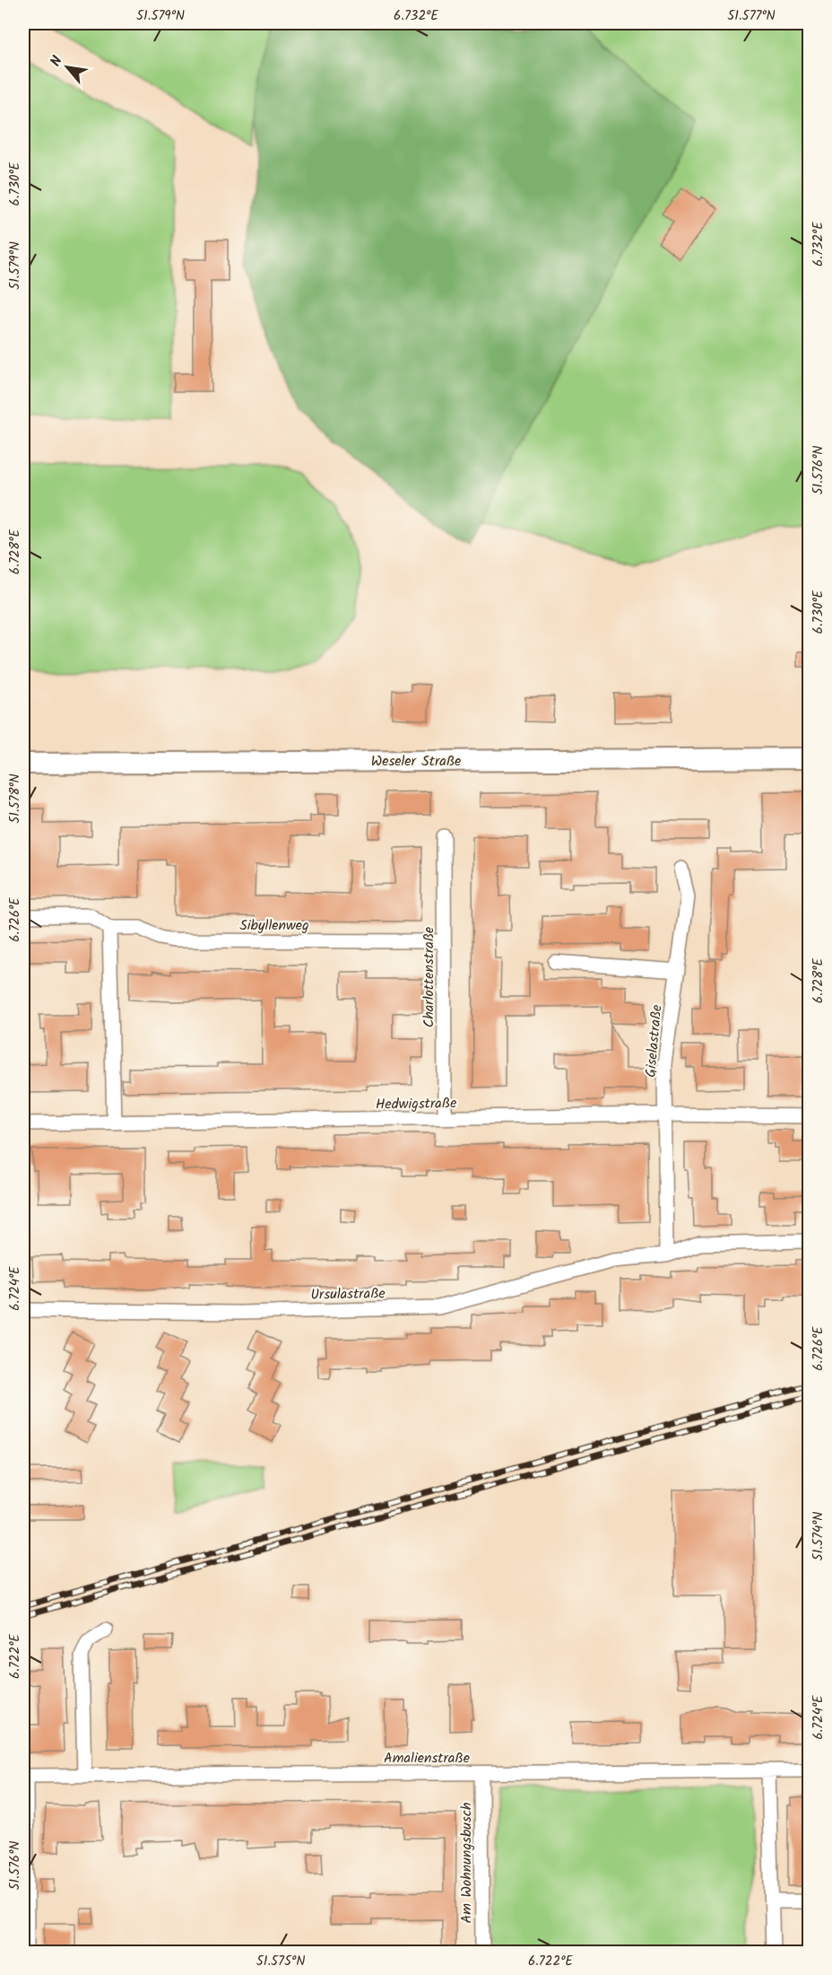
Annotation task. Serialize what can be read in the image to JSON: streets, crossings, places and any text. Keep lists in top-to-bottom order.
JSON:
{
  "streets": {
    "main road": ["Weseler Straße"],
    "street": [
      "Sibyllenweg",
      "Charlottenstraße",
      "Giselastraße",
      "Hedwigstraße",
      "Ursulastraße",
      "Amalienstraße",
      "Am Wohnungsbusch"
    ]
  },
  "crossings": [
    ["Sibyllenweg", "Charlottenstraße"],
    ["Charlottenstraße", "Hedwigstraße"],
    ["Giselastraße", "Hedwigstraße"],
    ["Amalienstraße", "Am Wohnungsbusch"]
  ],
  "north": "top left",
  "coordinates": [
    "51.579°N",
    "6.732°E",
    "51.577°N",
    "6.730°E",
    "51.576°N",
    "6.728°E",
    "51.578°N",
    "6.726°E",
    "6.724°E",
    "51.574°N",
    "6.722°E",
    "51.575°N"
  ]
}
